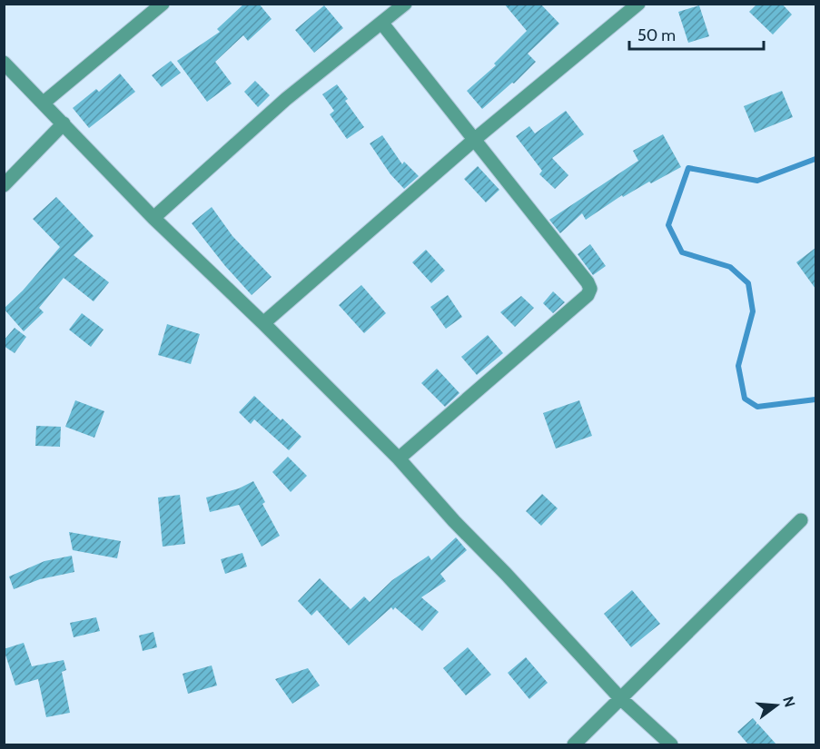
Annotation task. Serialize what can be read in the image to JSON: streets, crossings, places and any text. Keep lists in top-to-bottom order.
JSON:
{
  "scale_bar": "50 m",
  "north": "right"
}
